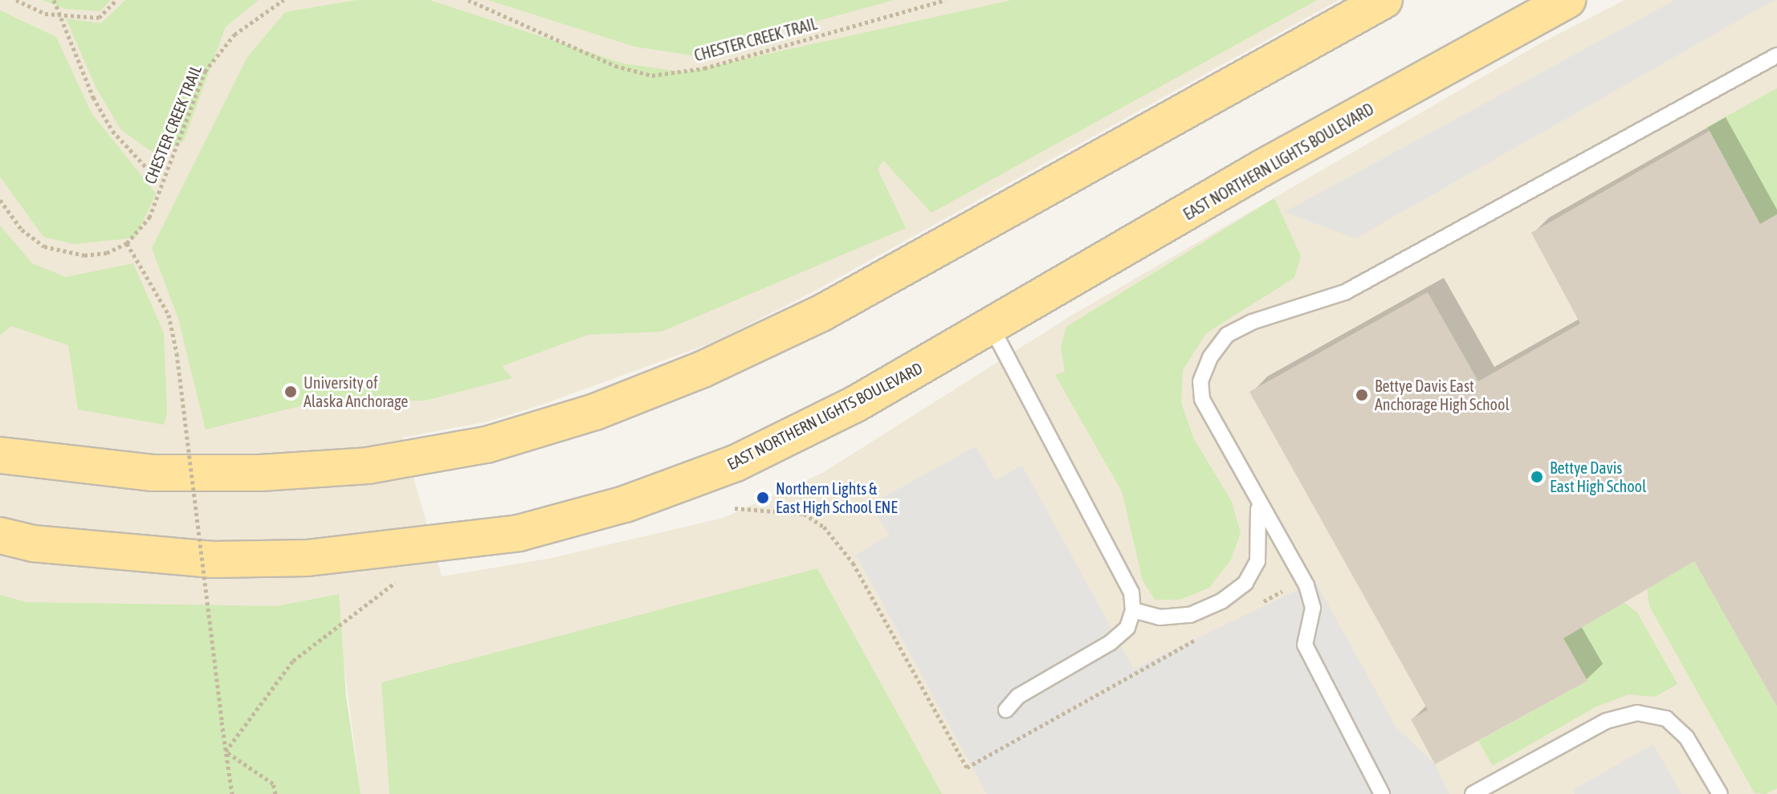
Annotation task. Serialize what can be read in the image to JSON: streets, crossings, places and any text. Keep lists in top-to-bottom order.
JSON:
{
  "streets": {
    "main road": ["EAST NORTHERN LIGHTS BOULEVARD"],
    "path": ["CHESTER CREEK TRAIL"]
  },
  "places": [
    "University of Alaska Anchorage",
    "Bettye Davis East Anchorage High School",
    "Bettye Davis East High School",
    "Northern Lights & East High School ENE"
  ]
}
